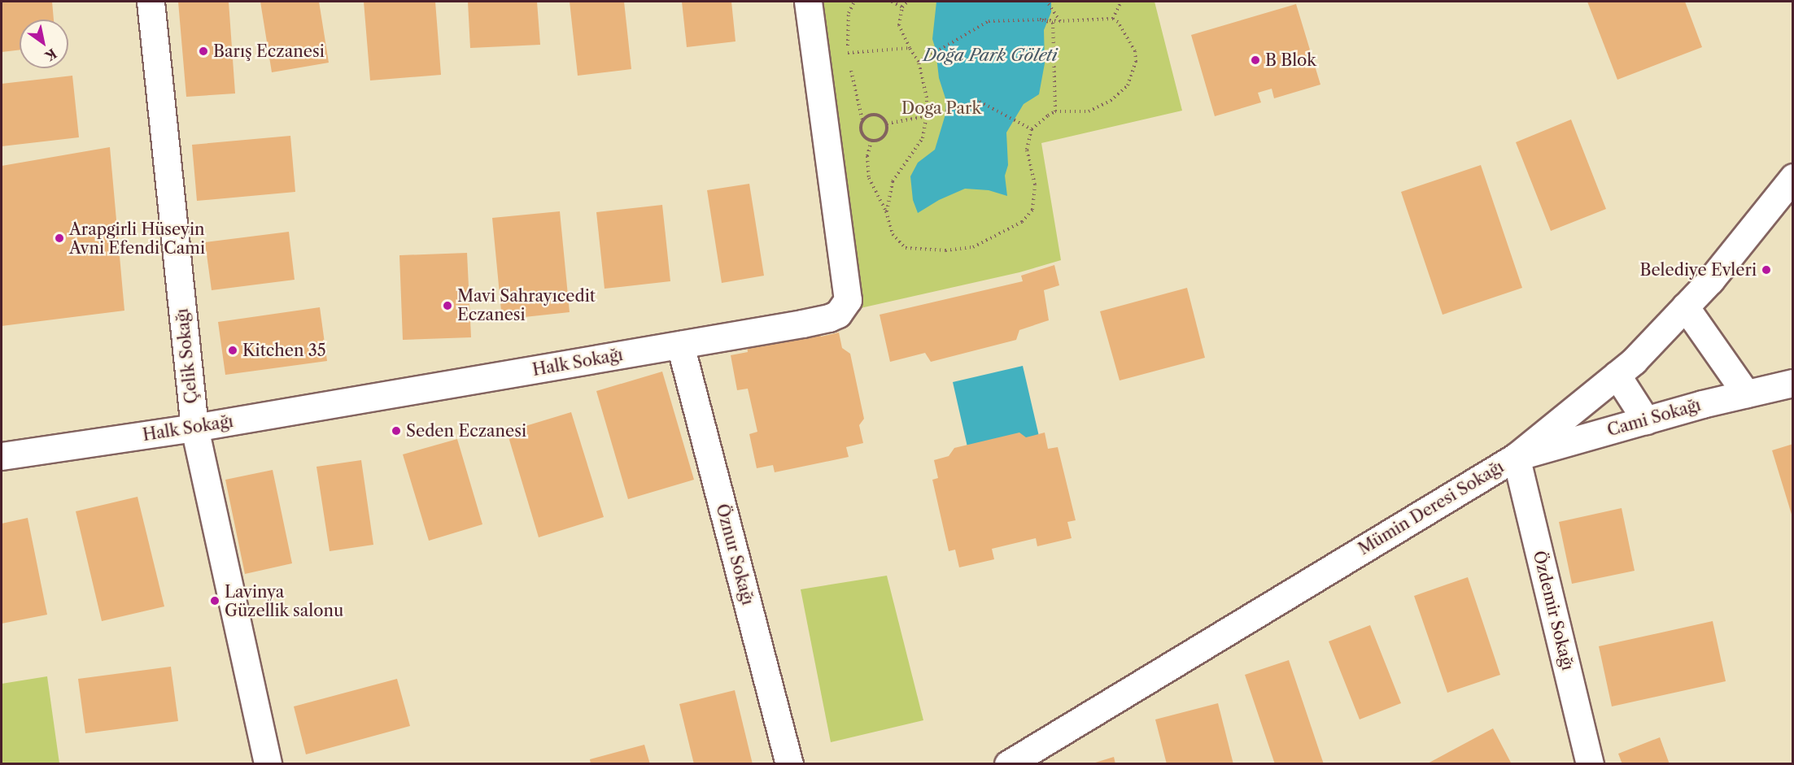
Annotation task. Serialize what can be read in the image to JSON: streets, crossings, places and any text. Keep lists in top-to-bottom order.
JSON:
{
  "streets": {
    "street": [
      "Çelik Sokağı",
      "Halk Sokağı",
      "Cami Sokağı",
      "Mümin Deresi Sokağı",
      "Öznur Sokağı",
      "Özdemir Sokağı"
    ]
  },
  "crossings": [
    ["Çelik Sokağı", "Halk Sokağı"],
    ["Halk Sokağı", "Öznur Sokağı"],
    ["Cami Sokağı", "Mümin Deresi Sokağı"],
    ["Cami Sokağı", "Özdemir Sokağı"],
    ["Mümin Deresi Sokağı", "Özdemir Sokağı"]
  ],
  "water": ["Doğa Park Göleti"],
  "parks": ["Doga Park"],
  "places": [
    "Barış Eczanesi",
    "B Blok",
    "Arapgirli Hüseyin Avni Efendi Cami",
    "Belediye Evleri",
    "Mavi Sahrayıcedit Eczanesi",
    "Kitchen 35",
    "Seden Eczanesi",
    "Lavinya Güzellik salonu"
  ],
  "north": "bottom right"
}
